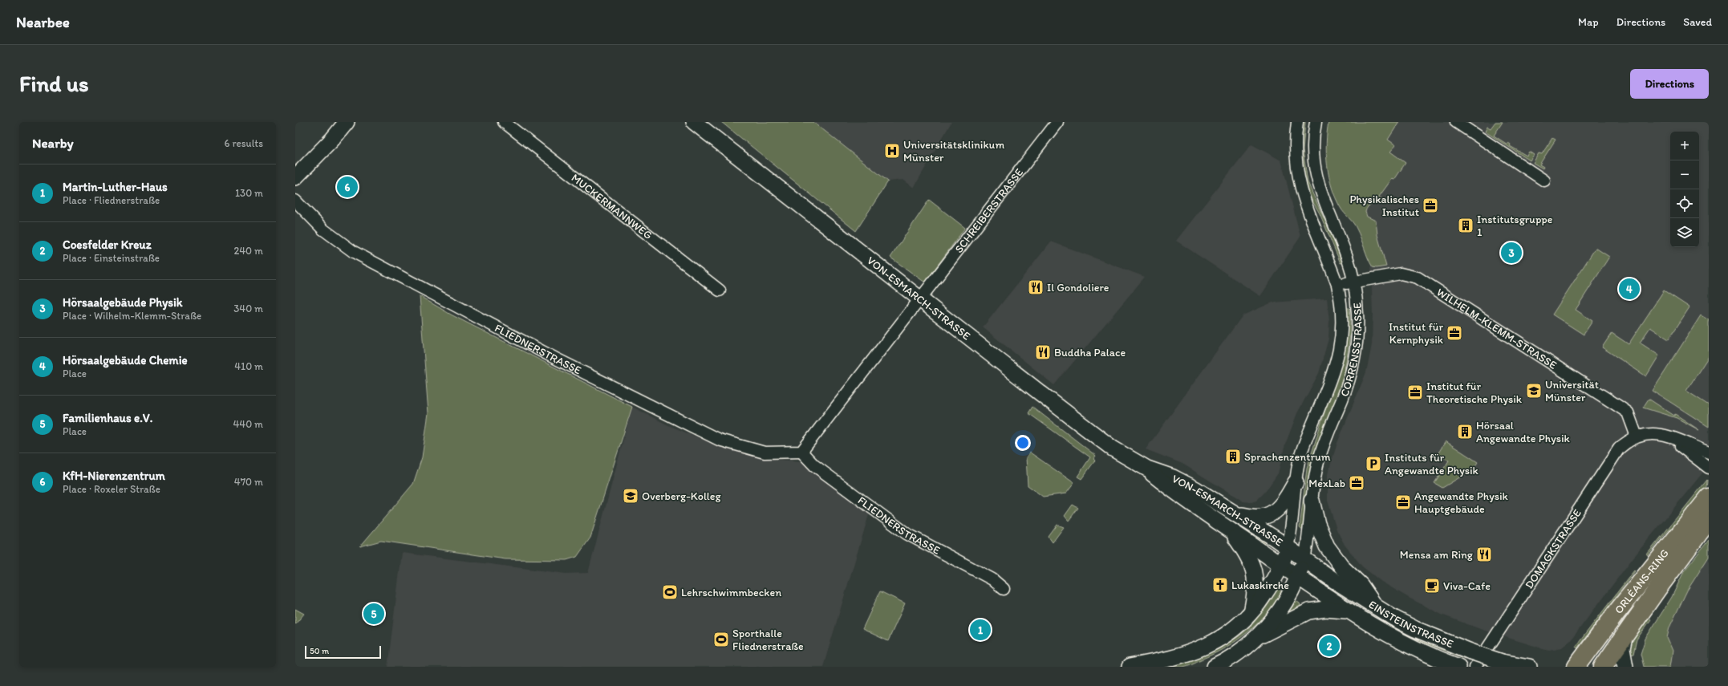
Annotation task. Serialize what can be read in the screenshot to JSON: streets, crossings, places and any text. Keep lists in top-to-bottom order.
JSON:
{
  "streets": {
    "main road": [
      "VON-ESMARCH-STRASSE",
      "CORRENSSTRASSE",
      "ORLÉANS-RING",
      "EINSTEINSTRASSE"
    ],
    "street": [
      "MUCKERMANNWEG",
      "SCHREIBERSTRASSE",
      "WILHELM-KLEMM-STRASSE",
      "FLIEDNERSTRASSE",
      "DOMAGKSTRASSE"
    ]
  },
  "crossings": [
    ["SCHREIBERSTRASSE", "VON-ESMARCH-STRASSE"],
    ["VON-ESMARCH-STRASSE", "CORRENSSTRASSE"],
    ["VON-ESMARCH-STRASSE", "EINSTEINSTRASSE"],
    ["WILHELM-KLEMM-STRASSE", "CORRENSSTRASSE"],
    ["WILHELM-KLEMM-STRASSE", "DOMAGKSTRASSE"],
    ["CORRENSSTRASSE", "EINSTEINSTRASSE"]
  ],
  "places": {
    "hospital": ["Universitätsklinikum Münster"],
    "office": [
      "Physikalisches Institut",
      "Institut für Kernphysik",
      "Institut für Theoretische Physik",
      "MexLab",
      "Angewandte Physik Hauptgebäude"
    ],
    "building": ["Institutsgruppe 1", "Hörsaal Angewandte Physik", "Sprachenzentrum"],
    "restaurant": ["Il Gondoliere", "Buddha Palace", "Mensa am Ring"],
    "school or university": ["Universität Münster", "Overberg-Kolleg"],
    "parking": ["Instituts für Angewandte Physik"],
    "church": ["Lukaskirche"],
    "cafe": ["Viva-Cafe"],
    "sports": ["Lehrschwimmbecken", "Sporthalle Fliednerstraße"]
  },
  "scale_bar": "50 m",
  "page": {
    "header": "Nearbee",
    "nav": ["Map", "Directions", "Saved"],
    "buttons": "Directions",
    "title": "Find us",
    "heading": ["Nearby", "6 results"],
    "map_buttons": ["+", "−"],
    "list": [
      {
        "mark": "1",
        "name": "Martin-Luther-Haus",
        "note": "Place · Fliednerstraße",
        "value": "130 m"
      },
      {
        "mark": "2",
        "name": "Coesfelder Kreuz",
        "note": "Place · Einsteinstraße",
        "value": "240 m"
      },
      {
        "mark": "3",
        "name": "Hörsaalgebäude Physik",
        "note": "Place · Wilhelm-Klemm-Straße",
        "value": "340 m"
      },
      {
        "mark": "4",
        "name": "Hörsaalgebäude Chemie",
        "note": "Place",
        "value": "410 m"
      },
      {
        "mark": "5",
        "name": "Familienhaus e.V.",
        "note": "Place",
        "value": "440 m"
      },
      {
        "mark": "6",
        "name": "KfH-Nierenzentrum",
        "note": "Place · Roxeler Straße",
        "value": "470 m"
      }
    ],
    "pins": [
      "6",
      "3",
      "4",
      "5",
      "1",
      "2"
    ],
    "scale": "50 m"
  }
}
